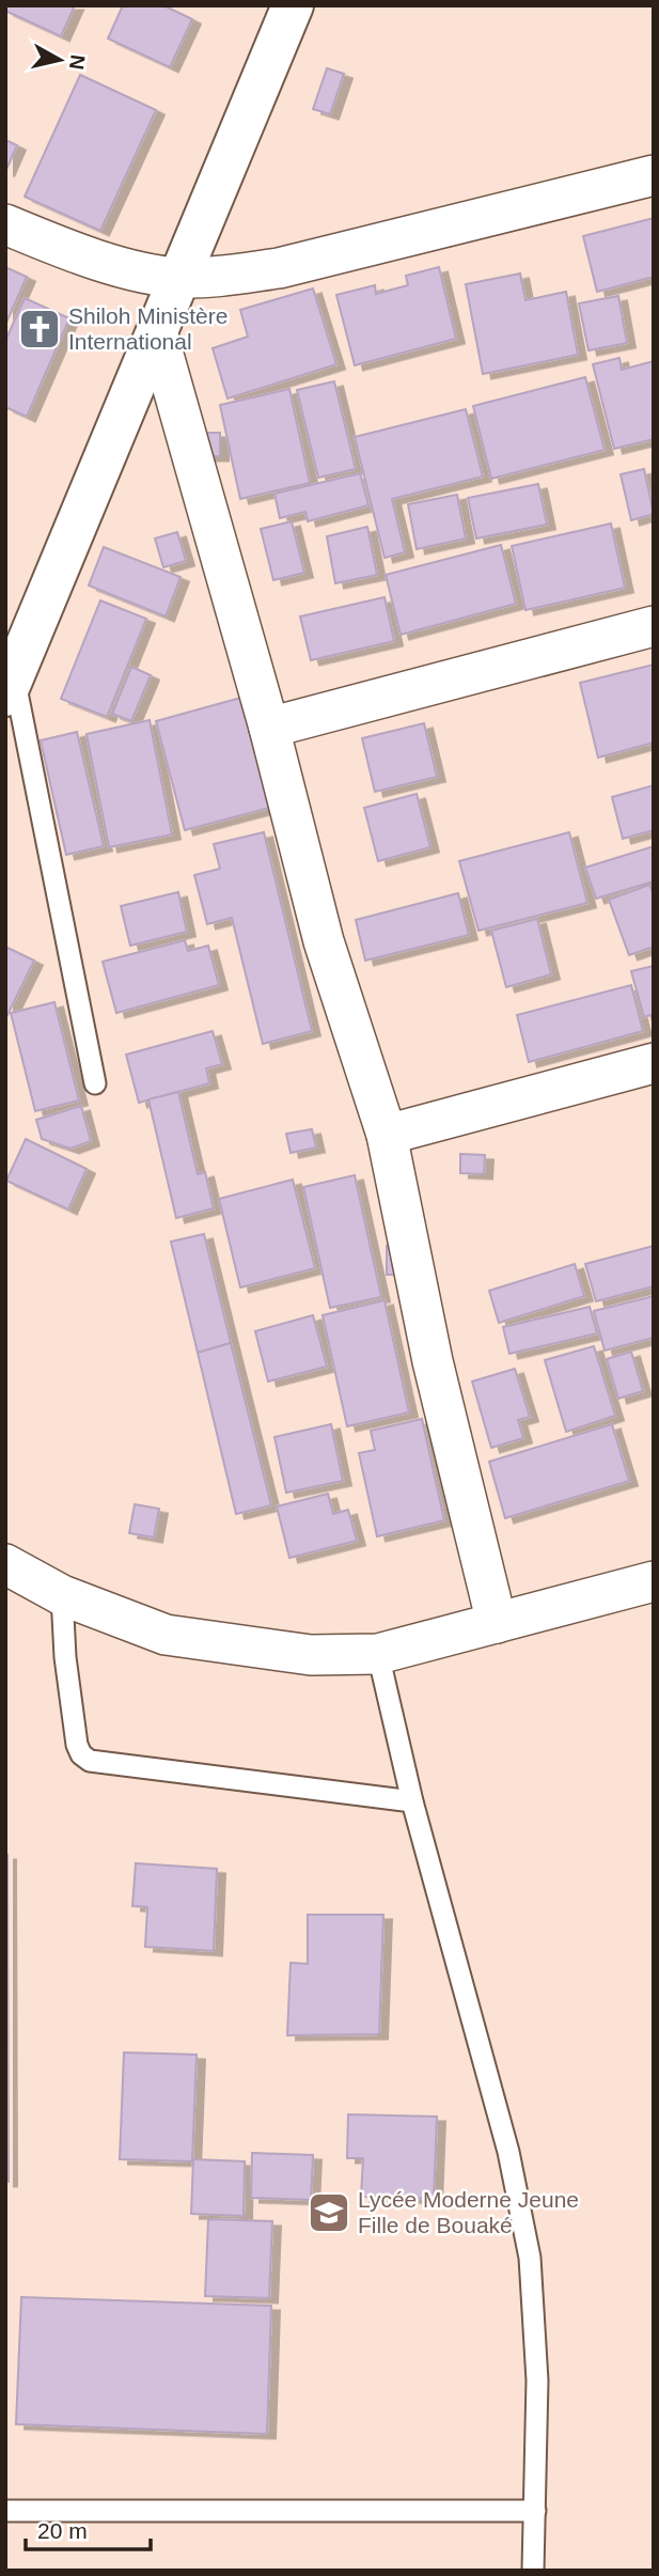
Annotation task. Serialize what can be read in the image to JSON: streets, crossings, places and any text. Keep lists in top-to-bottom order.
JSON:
{
  "places": {
    "church": ["Shiloh Ministère International"],
    "school or university": ["Lycée Moderne Jeune Fille de Bouaké"]
  },
  "scale_bar": "20 m",
  "north": "right"
}
